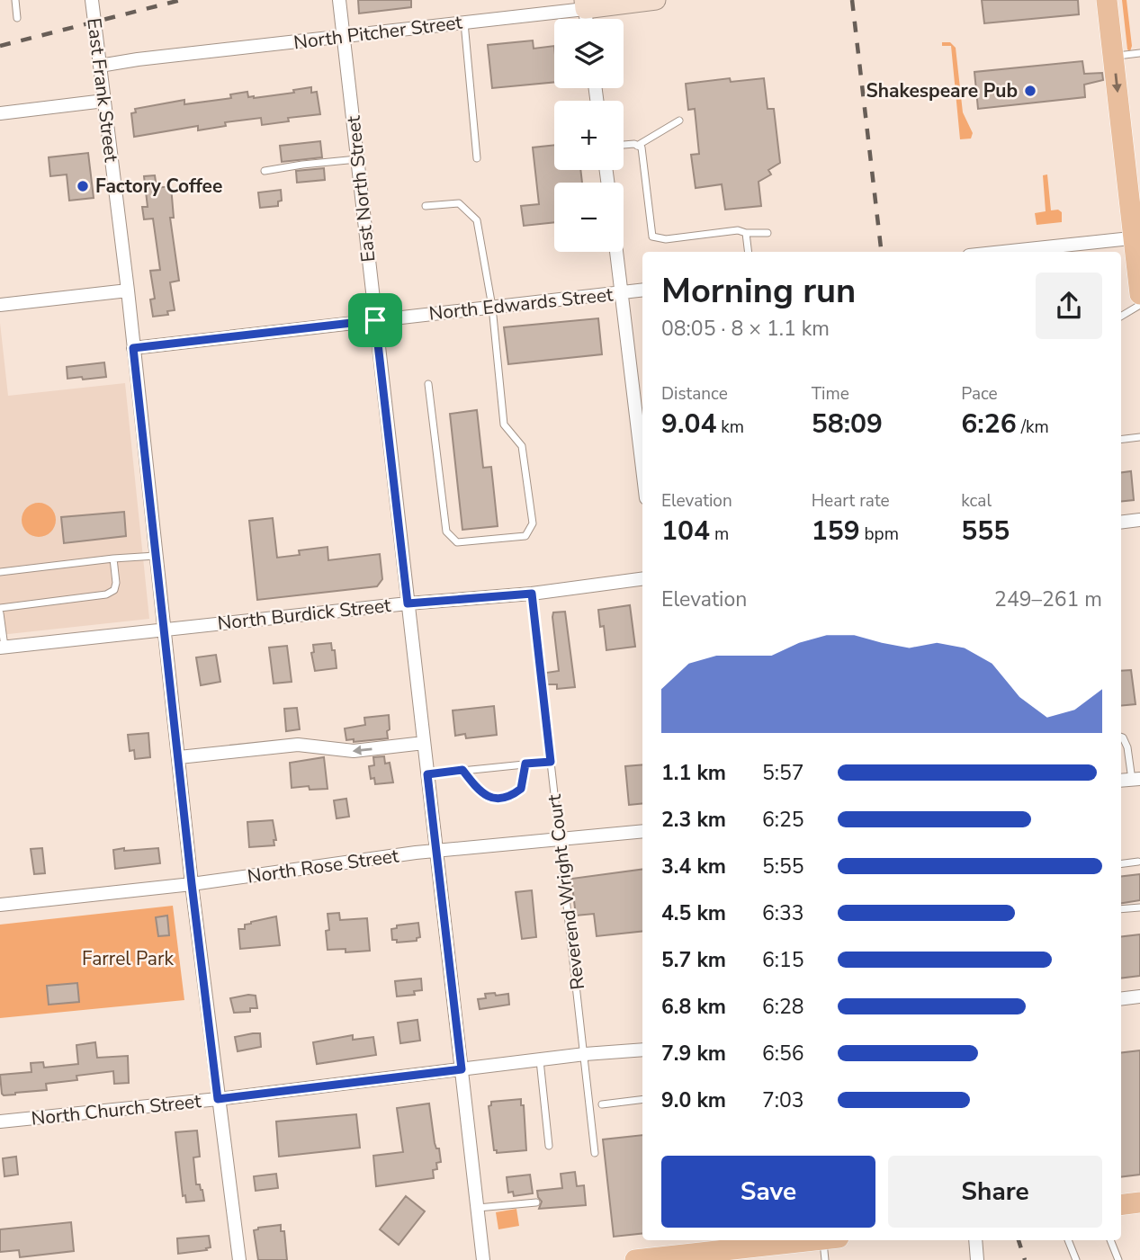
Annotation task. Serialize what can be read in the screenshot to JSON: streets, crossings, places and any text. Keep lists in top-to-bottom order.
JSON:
{
  "streets": {
    "street": [
      "North Pitcher Street",
      "East Frank Street",
      "East North Street",
      "North Edwards Street",
      "North Burdick Street",
      "North Rose Street",
      "North Church Street"
    ],
    "lane": ["Reverend Wright Court"]
  },
  "crossings": [
    ["North Pitcher Street", "East Frank Street"],
    ["North Pitcher Street", "East North Street"],
    ["East Frank Street", "North Edwards Street"],
    ["East Frank Street", "North Burdick Street"],
    ["East Frank Street", "North Rose Street"],
    ["East Frank Street", "North Church Street"],
    ["East North Street", "North Edwards Street"],
    ["East North Street", "North Burdick Street"],
    ["East North Street", "North Rose Street"],
    ["East North Street", "North Church Street"],
    ["North Burdick Street", "Reverend Wright Court"],
    ["North Rose Street", "Reverend Wright Court"],
    ["Reverend Wright Court", "North Church Street"]
  ],
  "parks": ["Farrel Park"],
  "places": ["Shakespeare Pub", "Factory Coffee"],
  "page": {
    "map_buttons": ["+", "−"],
    "heading": ["Morning run", "08:05 · 8 × 1.1 km"],
    "stats": [
      ["Distance", "9.04 km"],
      ["Time", "58:09"],
      ["Pace", "6:26 /km"],
      ["Elevation", "104 m"],
      ["Heart rate", "159 bpm"],
      ["kcal", "555"]
    ],
    "chart": ["Elevation", "249–261 m"],
    "list": [
      {
        "name": "1.1 km",
        "note": "5:57"
      },
      {
        "name": "2.3 km",
        "note": "6:25"
      },
      {
        "name": "3.4 km",
        "note": "5:55"
      },
      {
        "name": "4.5 km",
        "note": "6:33"
      },
      {
        "name": "5.7 km",
        "note": "6:15"
      },
      {
        "name": "6.8 km",
        "note": "6:28"
      },
      {
        "name": "7.9 km",
        "note": "6:56"
      },
      {
        "name": "9.0 km",
        "note": "7:03"
      }
    ],
    "buttons": ["Save", "Share"]
  }
}
